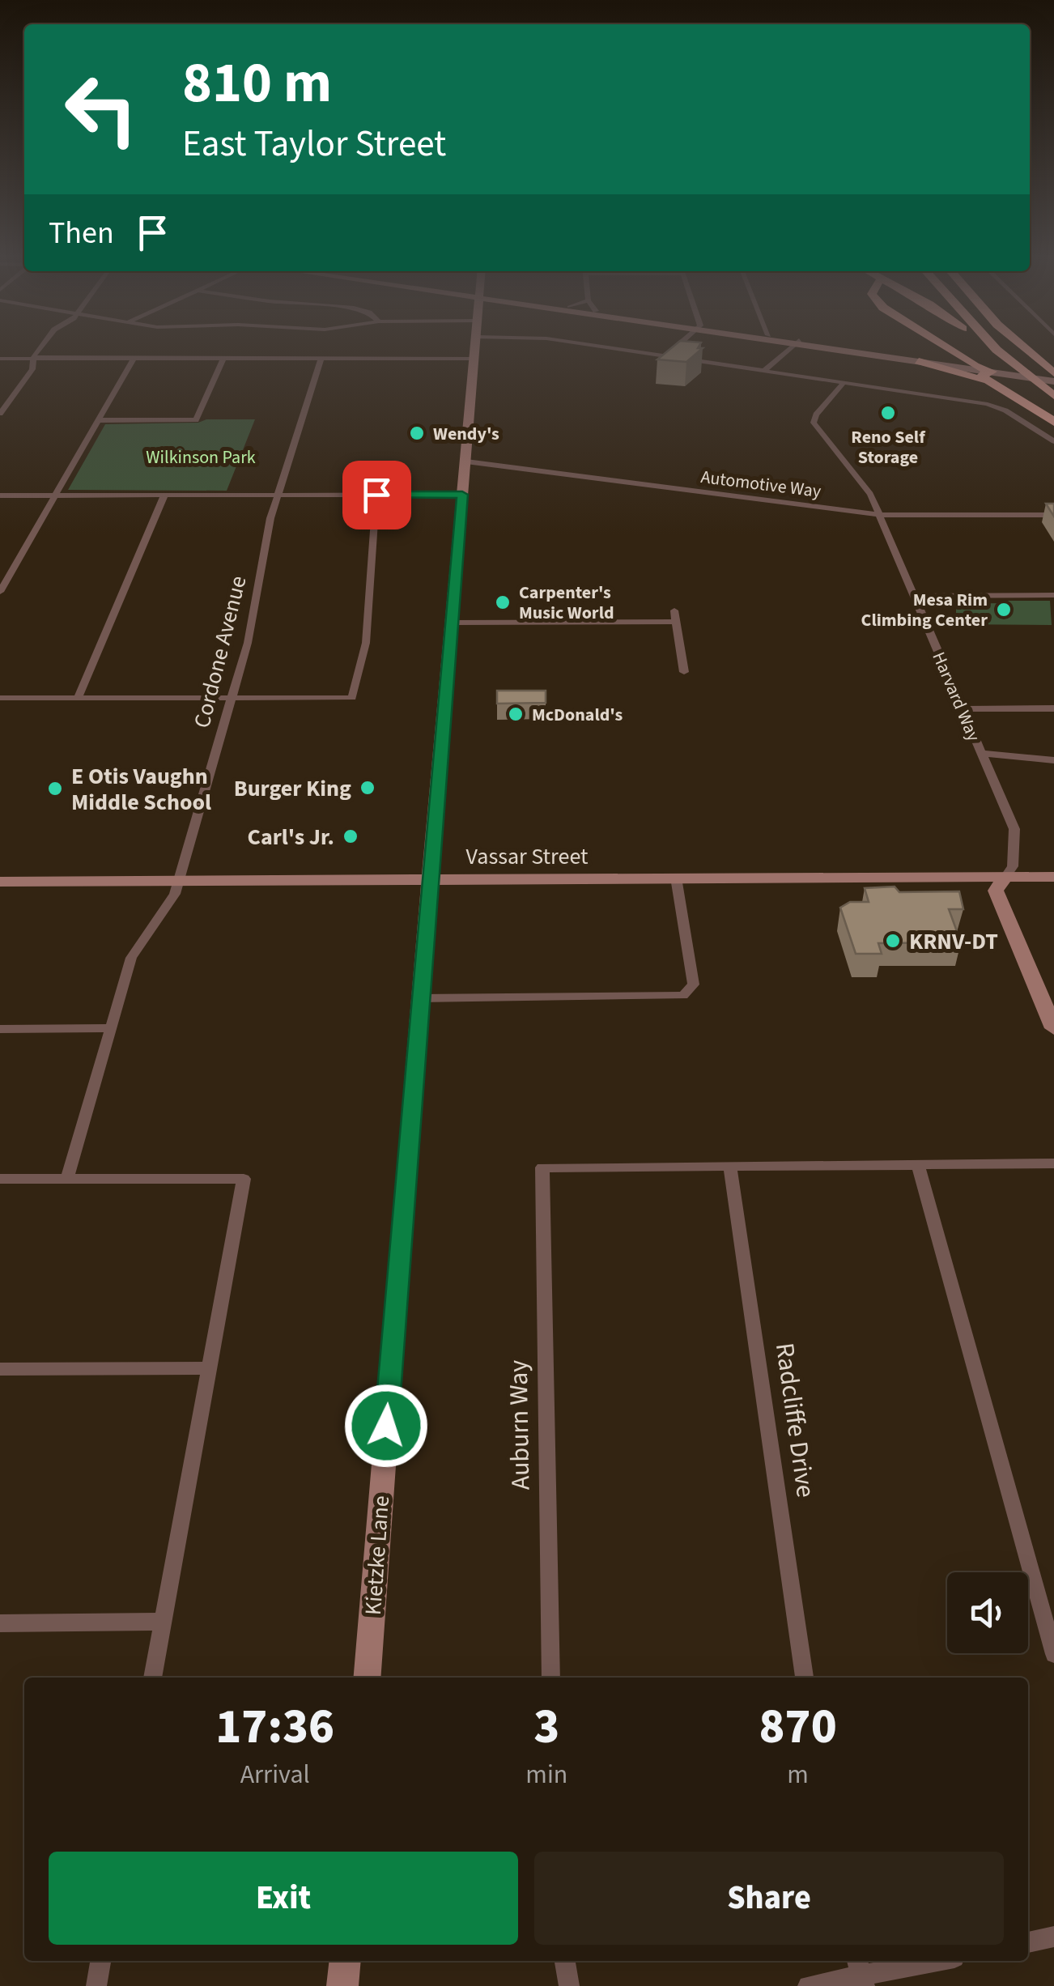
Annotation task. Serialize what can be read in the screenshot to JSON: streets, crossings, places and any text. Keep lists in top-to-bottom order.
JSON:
{
  "streets": {
    "main road": ["Harvard Way", "Vassar Street", "Kietzke Lane"],
    "street": [
      "Automotive Way",
      "Cordone Avenue",
      "Radcliffe Drive",
      "Auburn Way"
    ]
  },
  "crossings": [
    ["Automotive Way", "Harvard Way"],
    ["Automotive Way", "Kietzke Lane"],
    ["Cordone Avenue", "Vassar Street"],
    ["Harvard Way", "Vassar Street"],
    ["Vassar Street", "Kietzke Lane"],
    ["Radcliffe Drive", "Auburn Way"]
  ],
  "parks": ["Wilkinson Park"],
  "places": [
    "Reno Self Storage",
    "Wendy's",
    "Carpenter's Music World",
    "Mesa Rim Climbing Center",
    "McDonald's",
    "Burger King",
    "E Otis Vaughn Middle School",
    "Carl's Jr.",
    "KRNV-DT"
  ],
  "page": {
    "turn": ["810 m", "East Taylor Street"],
    "then": "Then",
    "eta": [
      "17:36",
      "Arrival",
      "3",
      "min",
      "870",
      "m"
    ],
    "buttons": ["Exit", "Share"]
  }
}
